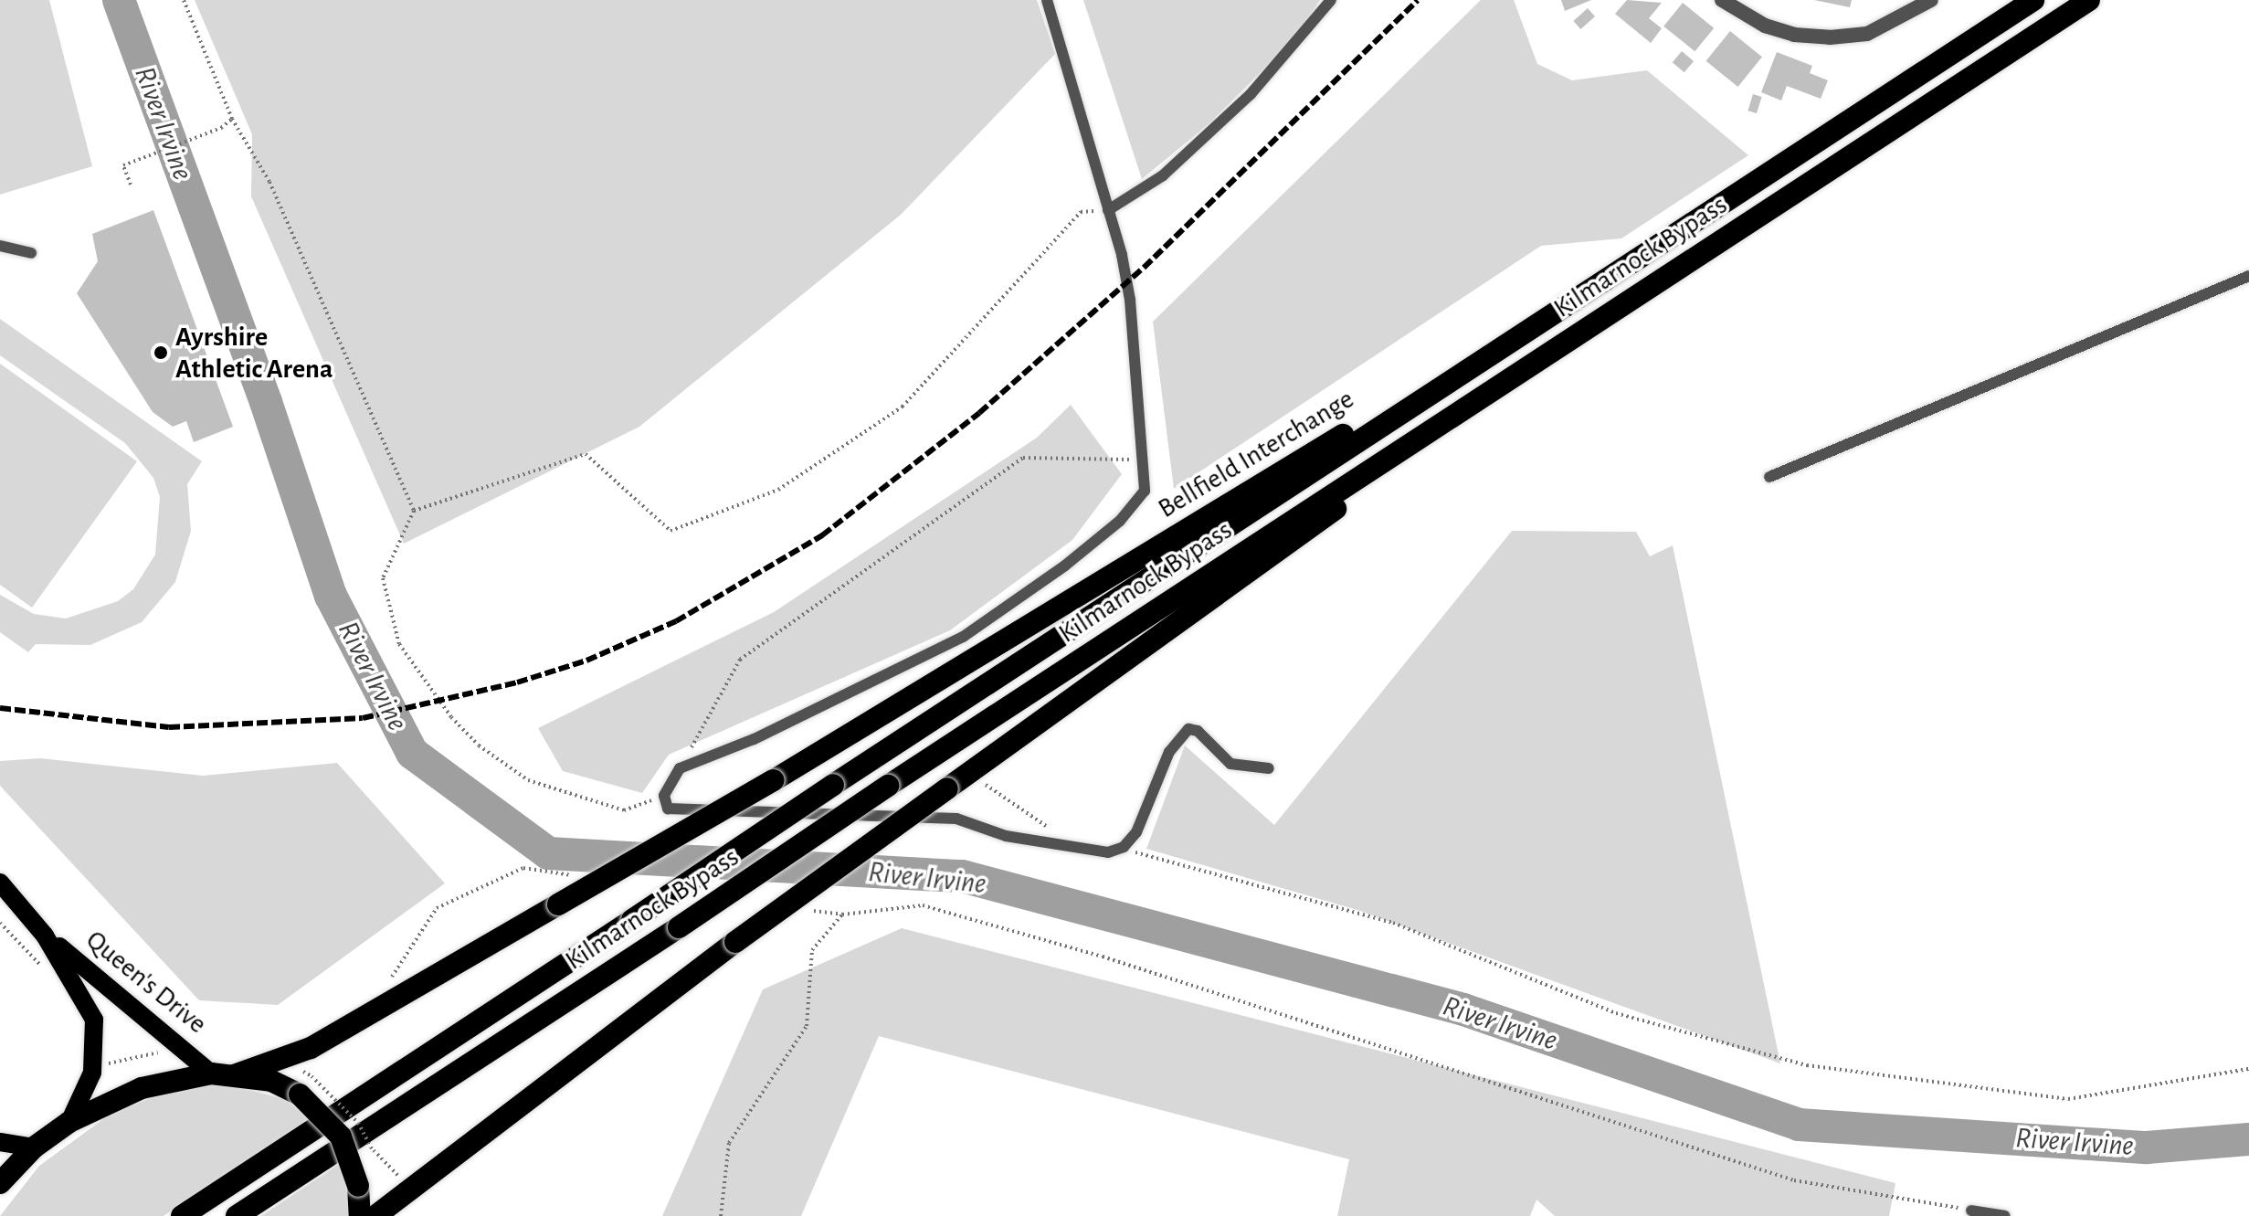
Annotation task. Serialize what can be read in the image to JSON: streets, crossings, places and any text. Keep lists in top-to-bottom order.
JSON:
{
  "streets": {
    "highway": ["Kilmarnock Bypass", "Bellfield Interchange"],
    "main road": ["Queen's Drive"]
  },
  "crossings": [
    ["Kilmarnock Bypass", "Bellfield Interchange"],
    ["Bellfield Interchange", "Queen's Drive"]
  ],
  "water": ["River Irvine"],
  "places": ["Ayrshire Athletic Arena"]
}
